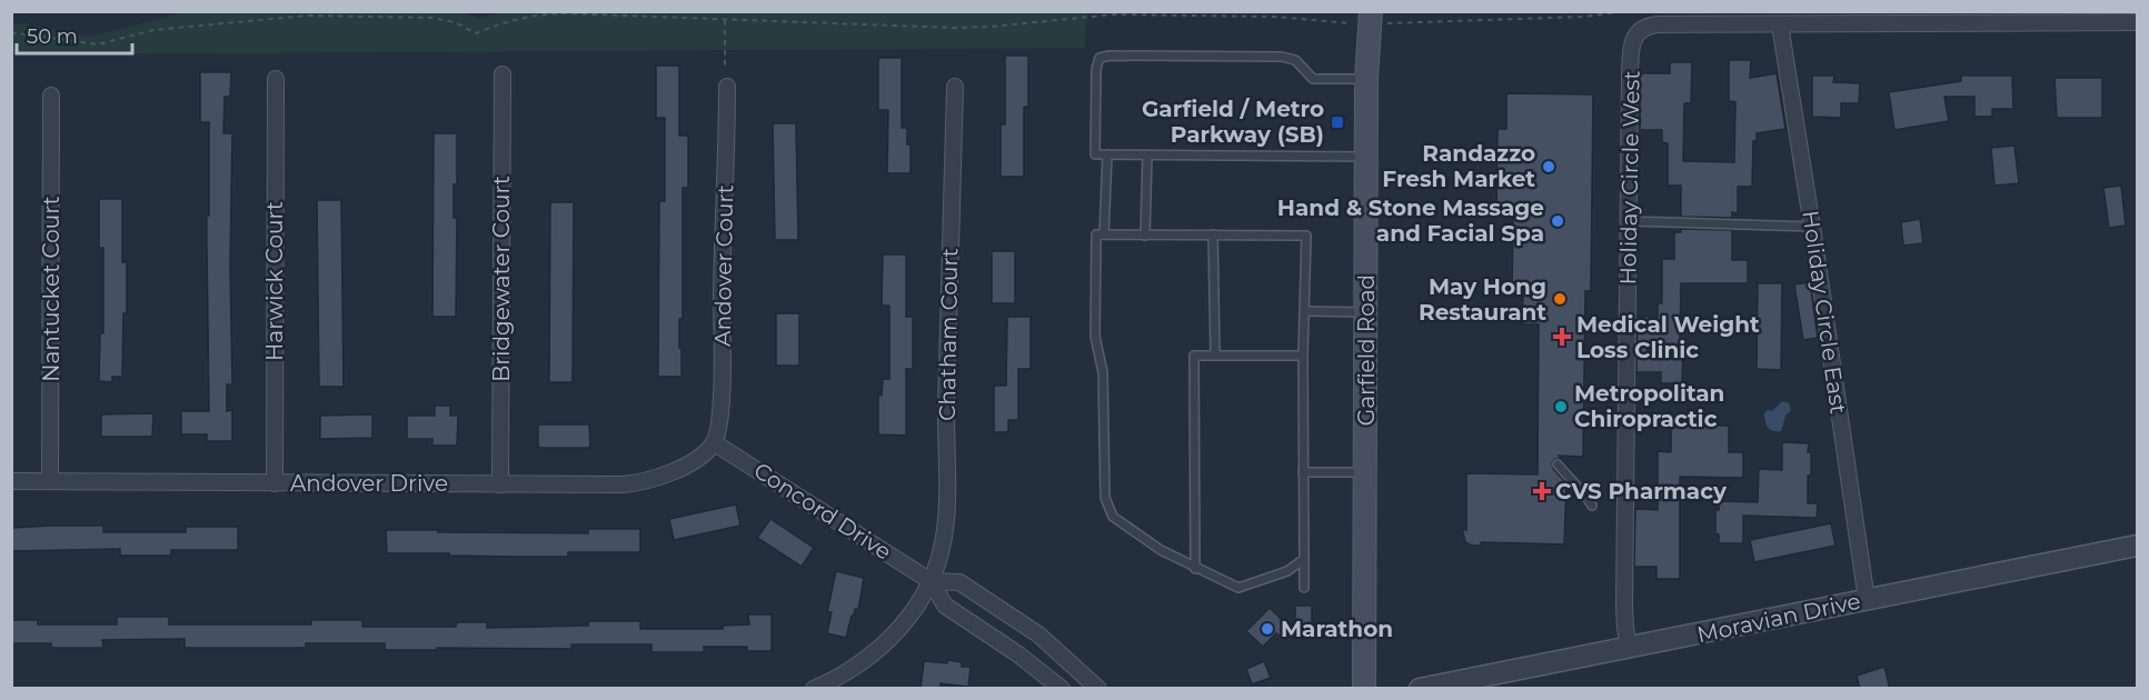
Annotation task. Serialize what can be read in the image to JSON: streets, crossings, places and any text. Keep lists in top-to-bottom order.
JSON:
{
  "streets": {
    "main road": ["Garfield Road"],
    "street": [
      "Holiday Circle West",
      "Andover Court",
      "Bridgewater Court",
      "Harwick Court",
      "Nantucket Court",
      "Holiday Circle East",
      "Chatham Court",
      "Andover Drive",
      "Concord Drive",
      "Moravian Drive"
    ]
  },
  "crossings": [
    ["Holiday Circle West", "Holiday Circle East"],
    ["Holiday Circle West", "Moravian Drive"],
    ["Andover Court", "Andover Drive"],
    ["Andover Court", "Concord Drive"],
    ["Bridgewater Court", "Andover Drive"],
    ["Harwick Court", "Andover Drive"],
    ["Nantucket Court", "Andover Drive"],
    ["Holiday Circle East", "Moravian Drive"],
    ["Chatham Court", "Concord Drive"],
    ["Andover Drive", "Concord Drive"]
  ],
  "places": {
    "transit": ["Garfield / Metro Parkway (SB)"],
    "other": [
      "Randazzo Fresh Market",
      "Hand & Stone Massage and Facial Spa",
      "May Hong Restaurant",
      "Metropolitan Chiropractic",
      "Marathon"
    ],
    "health": ["Medical Weight Loss Clinic", "CVS Pharmacy"]
  },
  "scale_bar": "50 m"
}
